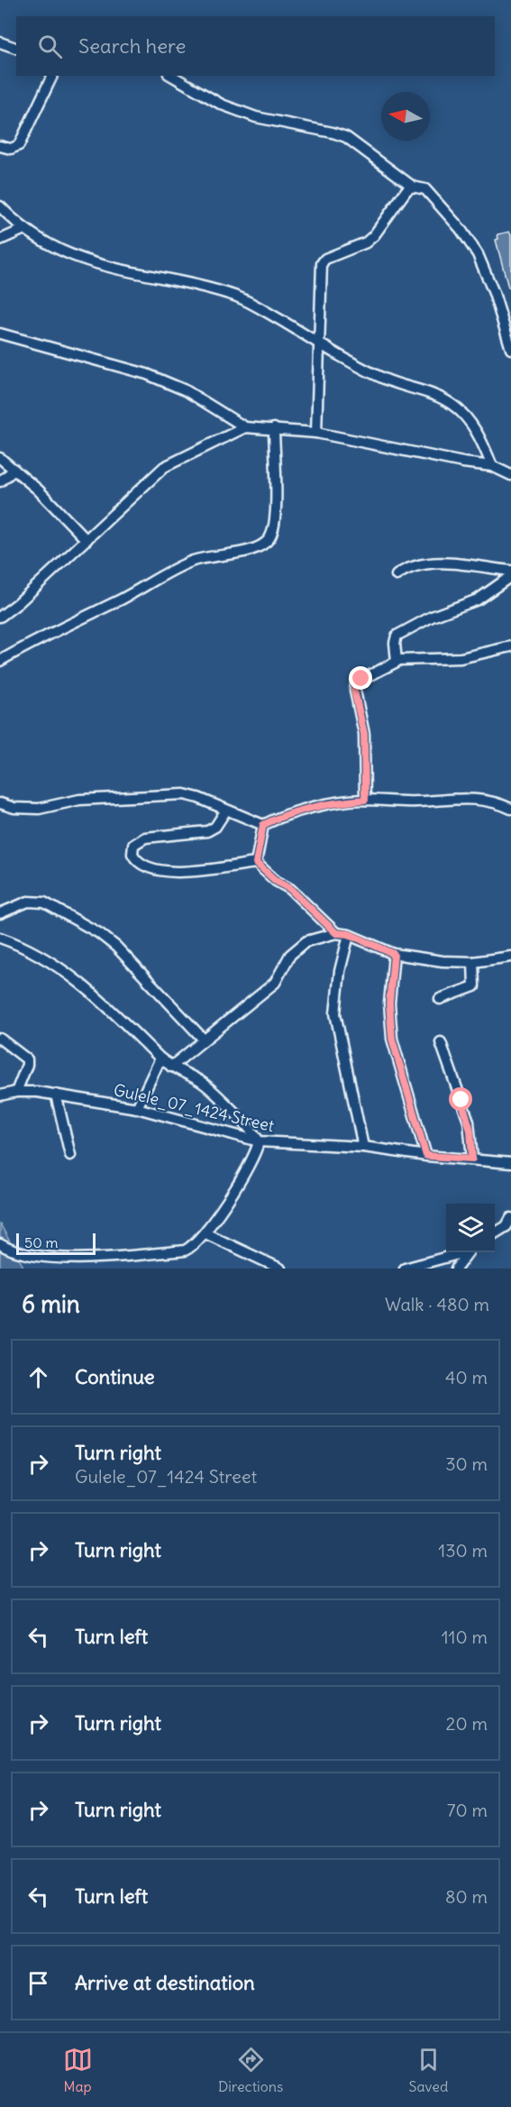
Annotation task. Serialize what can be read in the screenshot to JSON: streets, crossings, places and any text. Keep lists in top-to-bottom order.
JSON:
{
  "streets": {
    "street": ["Gulele_07_1424 Street"]
  },
  "scale_bar": "50 m",
  "north": "left",
  "page": {
    "search": "Search here",
    "scale": "50 m",
    "heading": ["6 min", "Walk · 480 m"],
    "list": [
      ["Continue", "40 m"],
      ["Turn right", "Gulele_07_1424 Street", "30 m"],
      ["Turn right", "130 m"],
      ["Turn left", "110 m"],
      ["Turn right", "20 m"],
      ["Turn right", "70 m"],
      ["Turn left", "80 m"],
      "Arrive at destination"
    ],
    "nav": ["Map", "Directions", "Saved"]
  }
}
